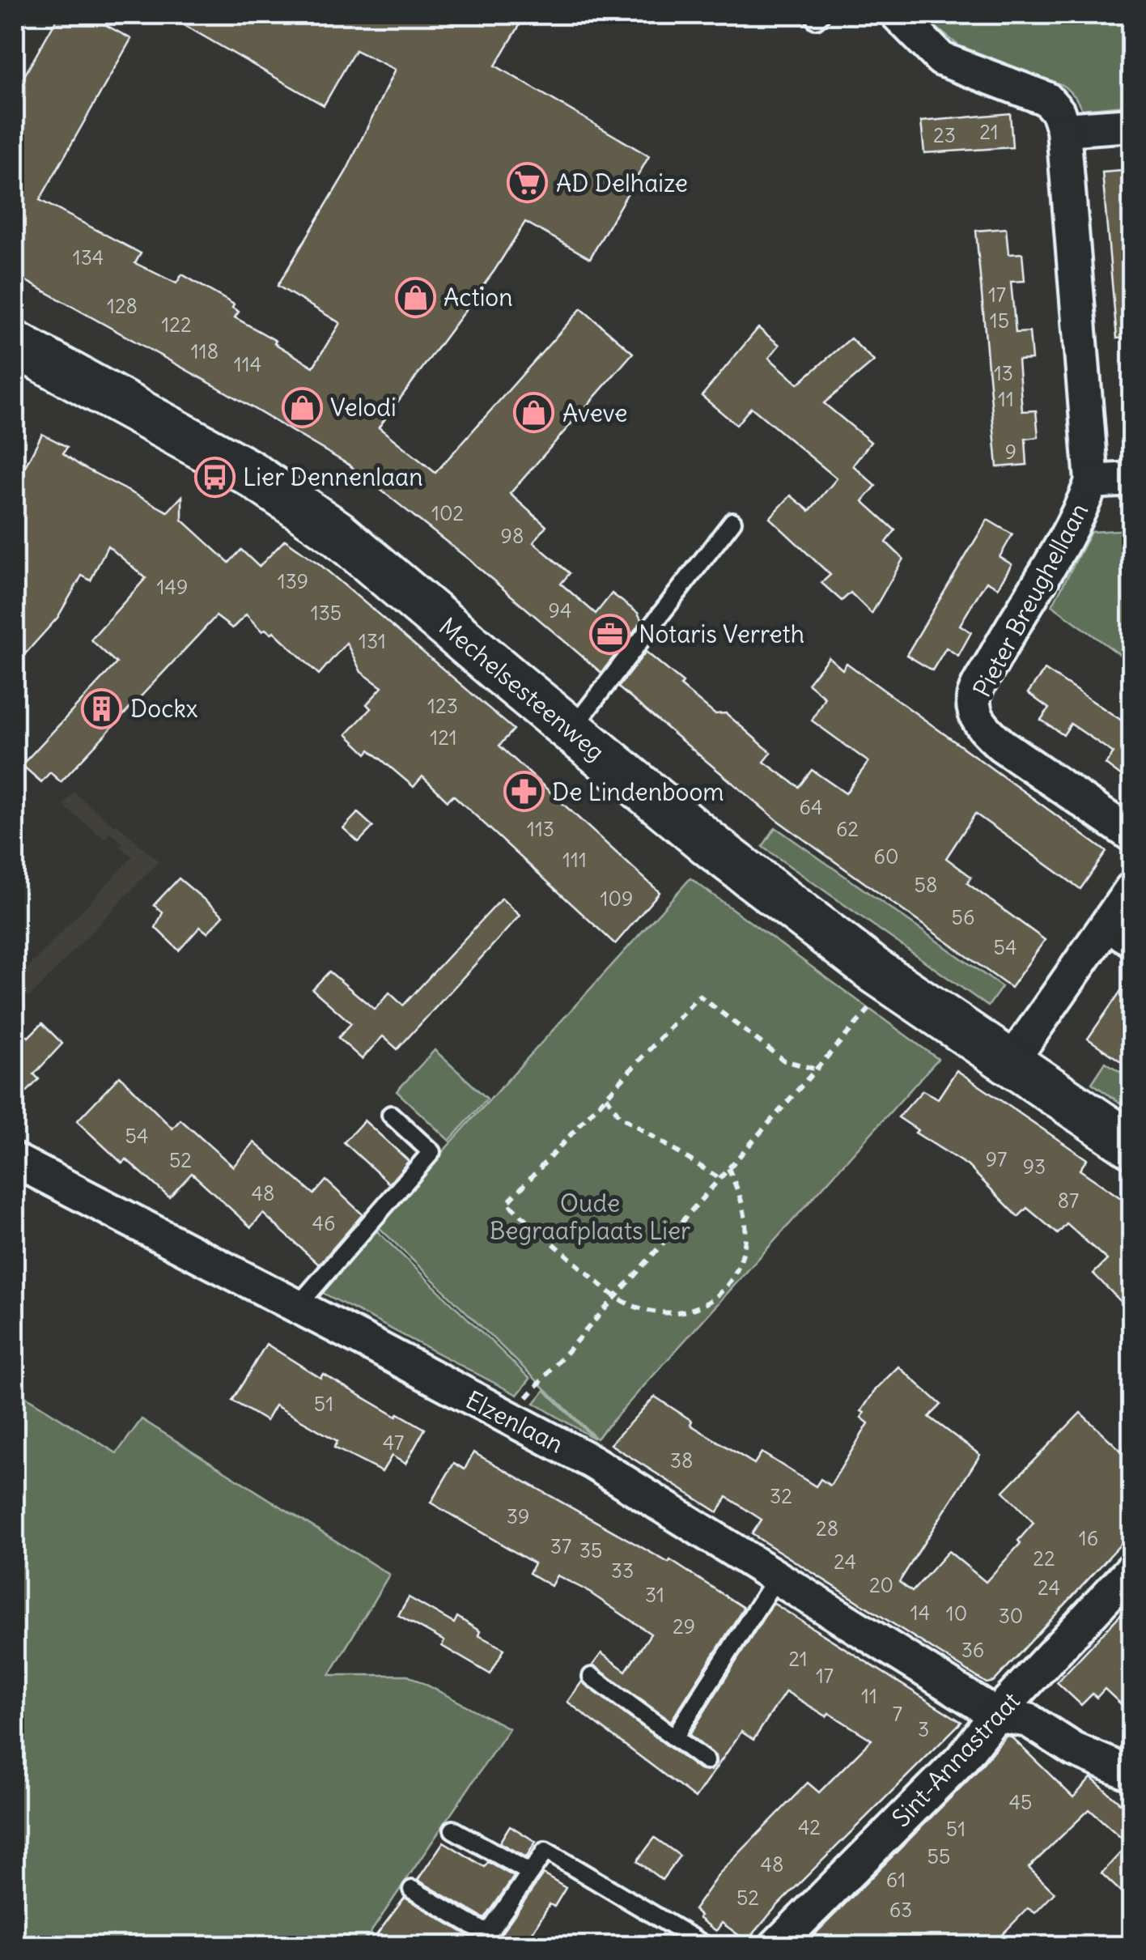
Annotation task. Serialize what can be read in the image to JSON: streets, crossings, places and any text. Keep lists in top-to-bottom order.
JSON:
{
  "streets": {
    "street": [
      "Pieter Breughellaan",
      "Mechelsesteenweg",
      "Elzenlaan",
      "Sint-Annastraat"
    ]
  },
  "crossings": [
    ["Elzenlaan", "Sint-Annastraat"]
  ],
  "parks": ["Oude Begraafplaats Lier"],
  "places": {
    "supermarket": ["AD Delhaize"],
    "shop": ["Action", "Velodi", "Aveve"],
    "bus stop": ["Lier Dennenlaan"],
    "office": ["Notaris Verreth"],
    "building": ["Dockx"],
    "pharmacy": ["De Lindenboom"]
  },
  "house_numbers": [
    "21",
    "23",
    "134",
    "17",
    "128",
    "15",
    "122",
    "118",
    "114",
    "13",
    "11",
    "9",
    "102",
    "98",
    "139",
    "149",
    "94",
    "135",
    "131",
    "123",
    "121",
    "64",
    "113",
    "62",
    "60",
    "111",
    "58",
    "109",
    "56",
    "54",
    "54",
    "97",
    "52",
    "93",
    "48",
    "87",
    "46",
    "51",
    "47",
    "38",
    "32",
    "39",
    "28",
    "16",
    "37",
    "35",
    "22",
    "24",
    "33",
    "20",
    "24",
    "31",
    "14",
    "10",
    "30",
    "29",
    "36",
    "21",
    "17",
    "11",
    "7",
    "3",
    "45",
    "42",
    "51",
    "55",
    "48",
    "61",
    "52",
    "63"
  ]
}
